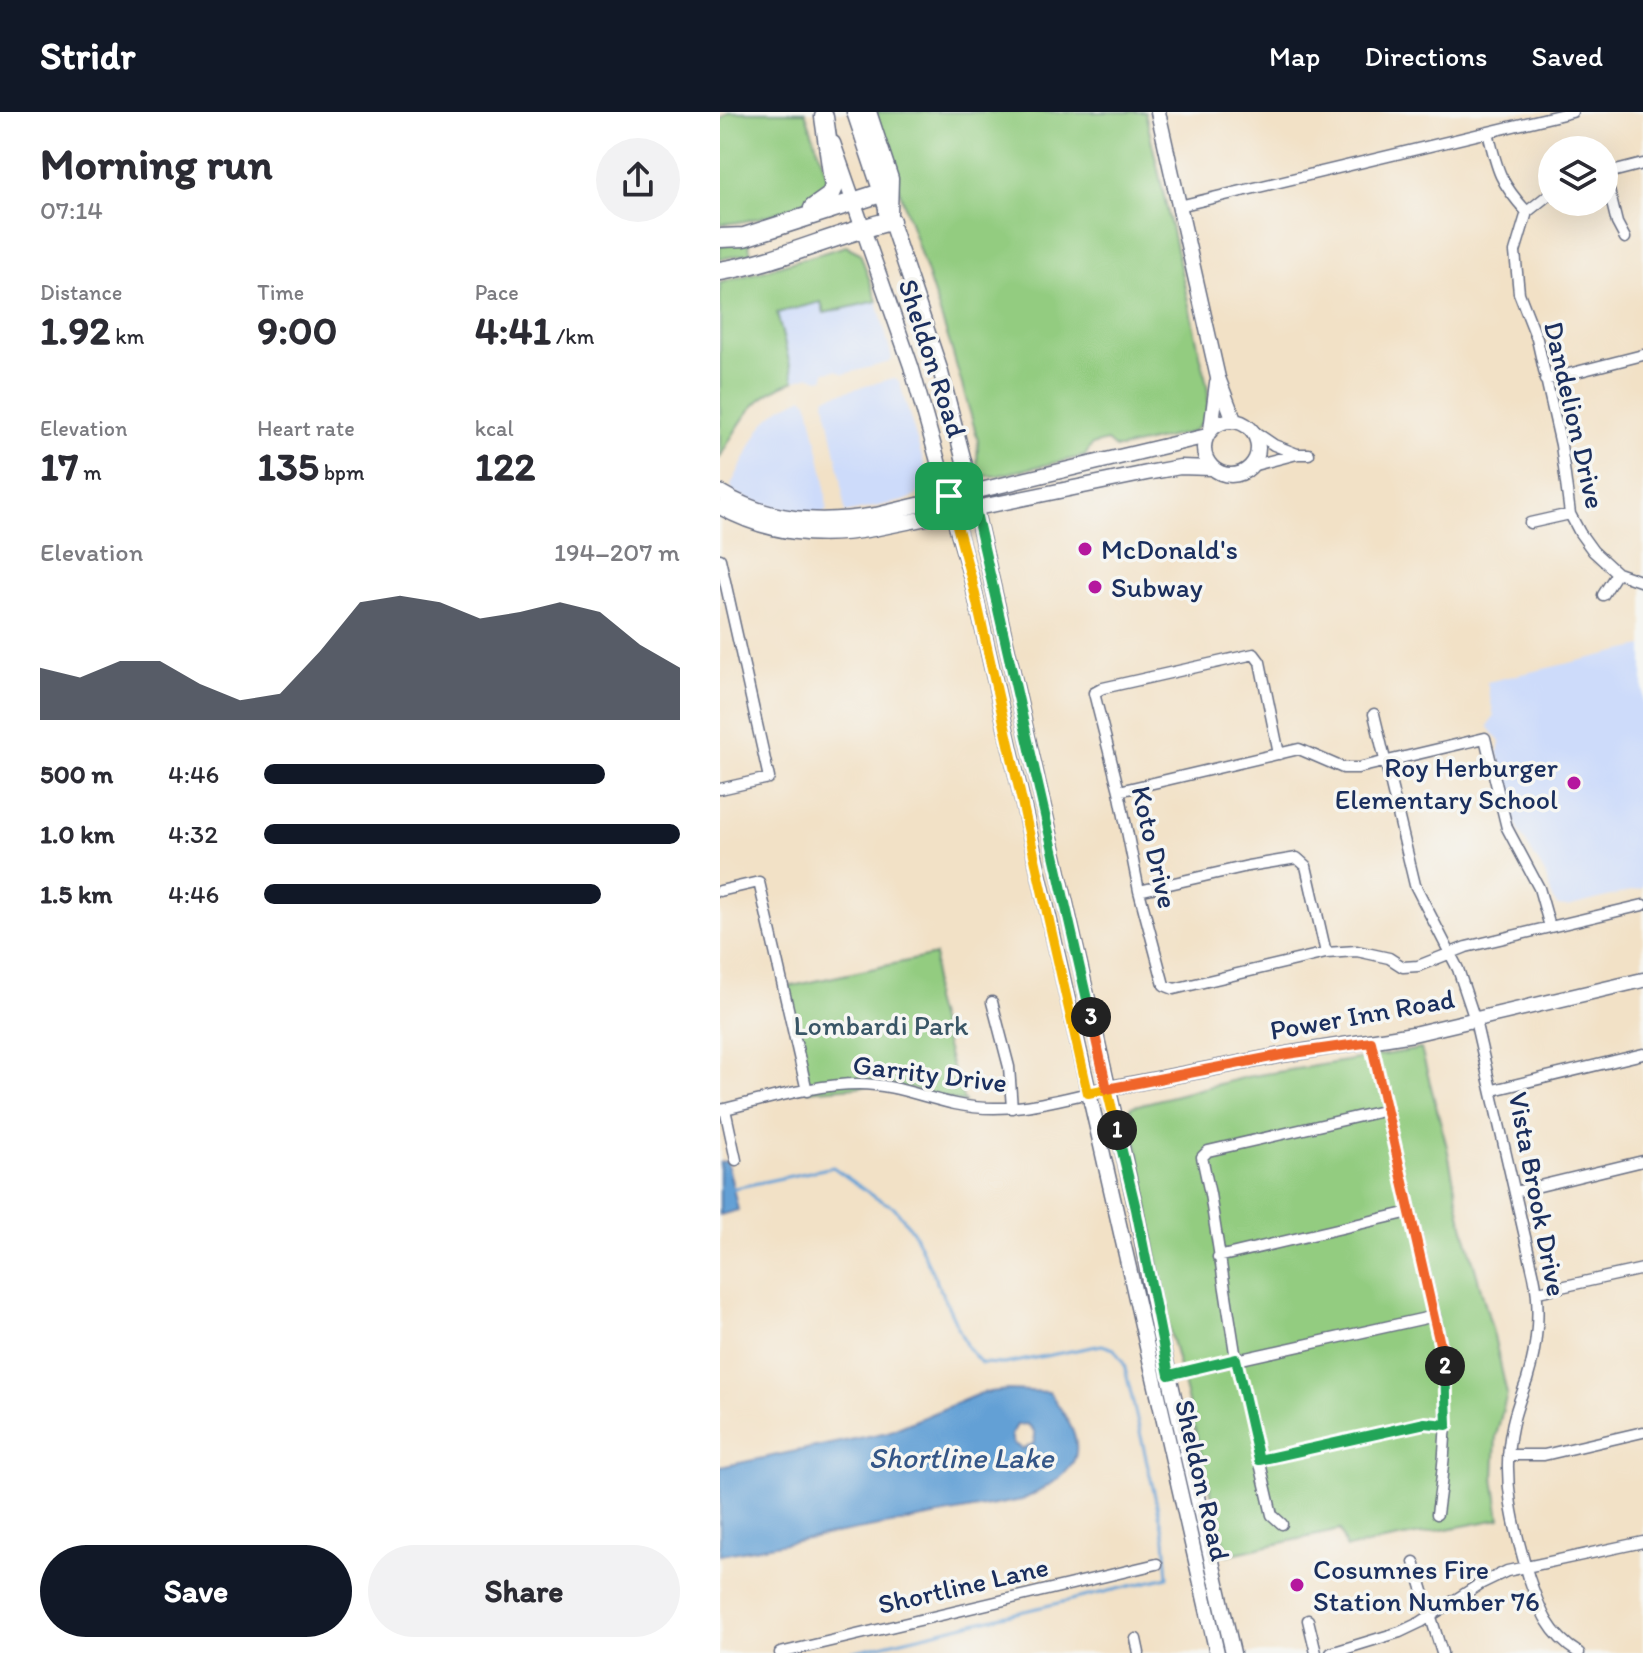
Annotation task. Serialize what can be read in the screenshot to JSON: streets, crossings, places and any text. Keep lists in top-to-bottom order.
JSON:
{
  "streets": {
    "main road": ["Sheldon Road", "Power Inn Road"],
    "street": [
      "Dandelion Drive",
      "Koto Drive",
      "Garrity Drive",
      "Vista Brook Drive",
      "Shortline Lane"
    ]
  },
  "crossings": [
    ["Sheldon Road", "Power Inn Road"],
    ["Sheldon Road", "Garrity Drive"],
    ["Koto Drive", "Vista Brook Drive"],
    ["Power Inn Road", "Garrity Drive"],
    ["Power Inn Road", "Vista Brook Drive"]
  ],
  "water": ["Shortline Lake"],
  "parks": ["Lombardi Park"],
  "places": [
    "McDonald's",
    "Subway",
    "Roy Herburger Elementary School",
    "Cosumnes Fire Station Number 76"
  ],
  "page": {
    "header": "Stridr",
    "nav": ["Map", "Directions", "Saved"],
    "heading": ["Morning run", "07:14"],
    "stats": [
      ["Distance", "1.92 km"],
      ["Time", "9:00"],
      ["Pace", "4:41 /km"],
      ["Elevation", "17 m"],
      ["Heart rate", "135 bpm"],
      ["kcal", "122"]
    ],
    "chart": ["Elevation", "194–207 m"],
    "list": [
      {
        "name": "500 m",
        "note": "4:46"
      },
      {
        "name": "1.0 km",
        "note": "4:32"
      },
      {
        "name": "1.5 km",
        "note": "4:46"
      }
    ],
    "pins": ["3", "1", "2"],
    "buttons": ["Save", "Share"]
  }
}
